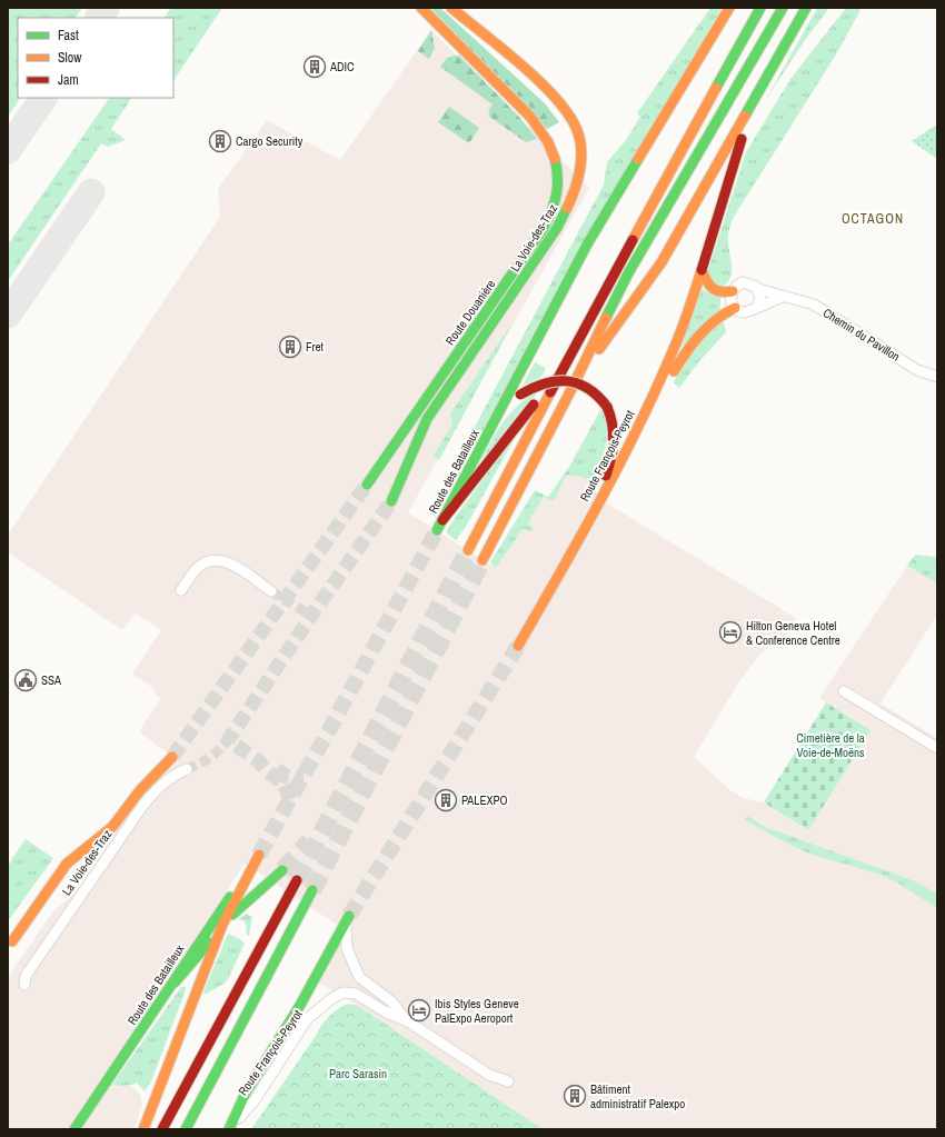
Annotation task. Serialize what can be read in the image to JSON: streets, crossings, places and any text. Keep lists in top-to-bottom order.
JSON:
{
  "streets": {
    "main road": [
      "La Voie-des-Traz",
      "Route Douanière",
      "Route François-Peyrot",
      "Route des Batailleux"
    ],
    "street": ["Chemin du Pavillon"]
  },
  "districts": ["OCTAGON"],
  "parks": ["Cimetière de la Voie-de-Moëns", "Parc Sarasin"],
  "places": {
    "building": [
      "ADIC",
      "Cargo Security",
      "Fret",
      "PALEXPO",
      "Bâtiment administratif Palexpo"
    ],
    "hotel": ["Hilton Geneva Hotel & Conference Centre", "Ibis Styles Geneve PalExpo Aeroport"],
    "public building": ["SSA"]
  },
  "legend": ["Fast", "Slow", "Jam"]
}
